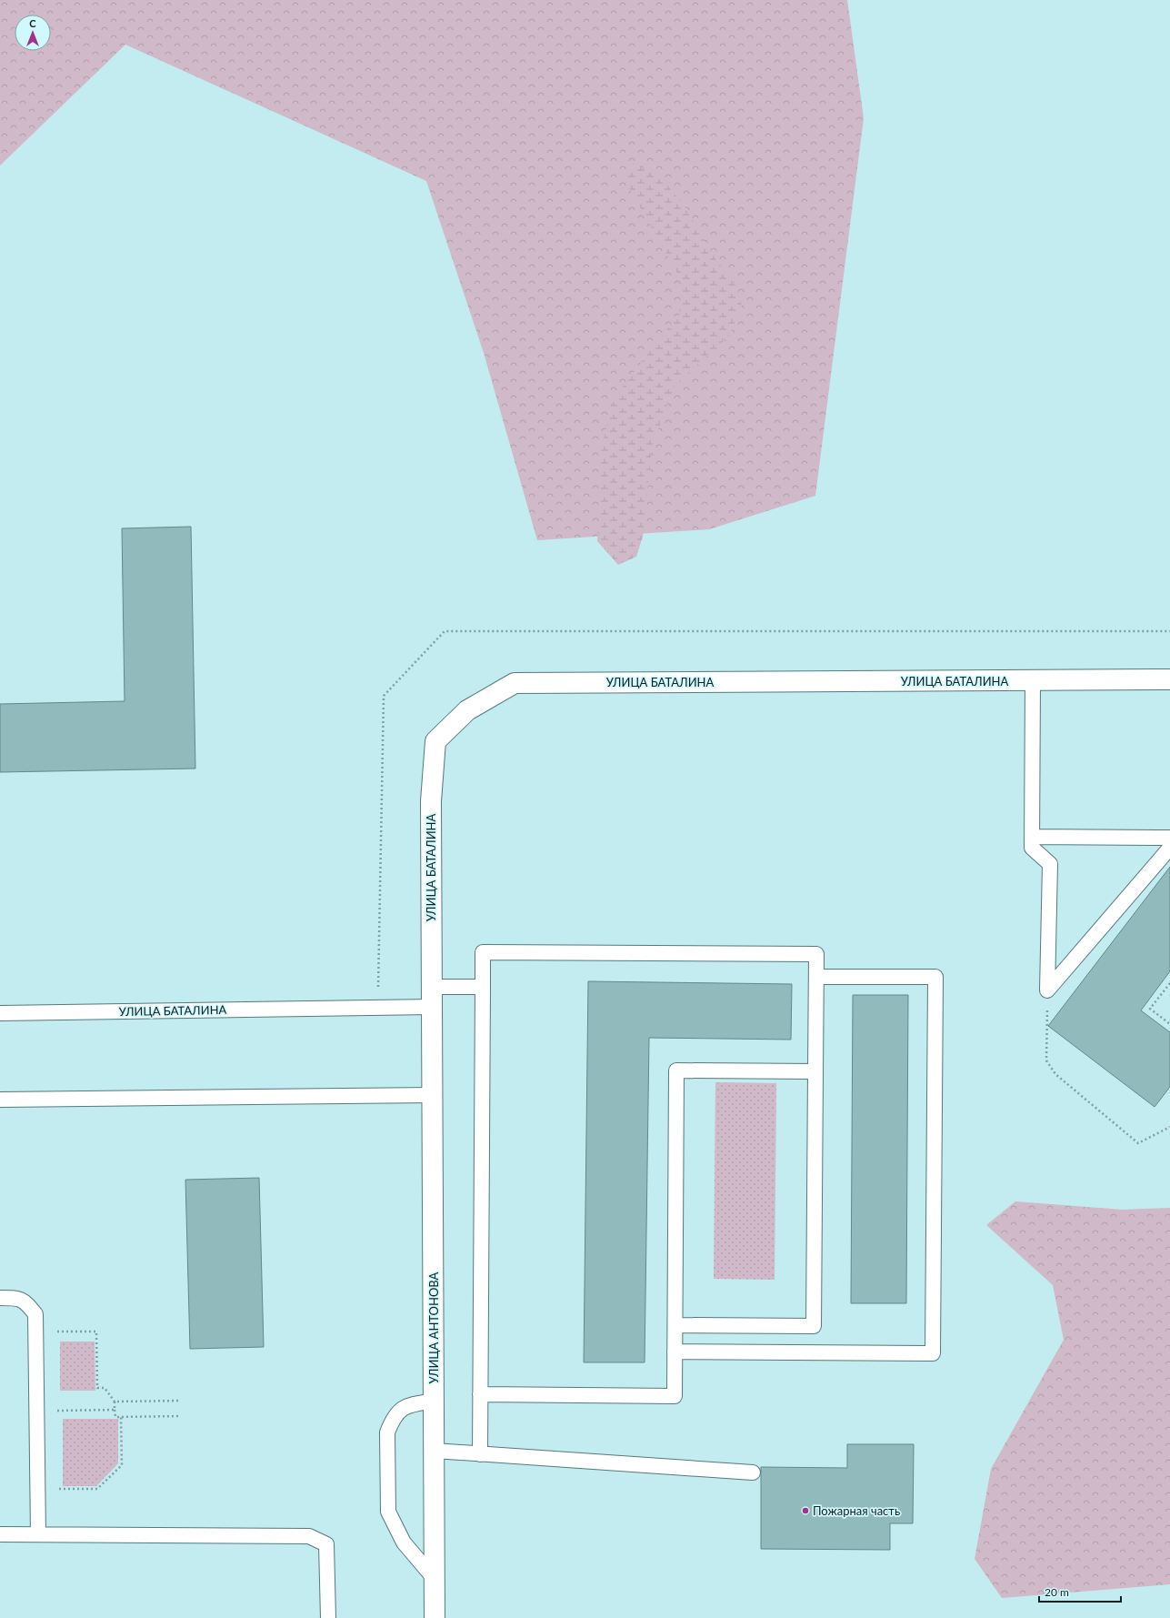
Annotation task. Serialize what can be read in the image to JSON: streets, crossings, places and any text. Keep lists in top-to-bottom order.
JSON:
{
  "streets": {
    "main road": ["УЛИЦА БАТАЛИНА", "УЛИЦА АНТОНОВА"]
  },
  "crossings": [
    ["УЛИЦА БАТАЛИНА", "УЛИЦА АНТОНОВА"]
  ],
  "places": ["Пожарная часть"],
  "scale_bar": "20 m",
  "north": "top"
}
